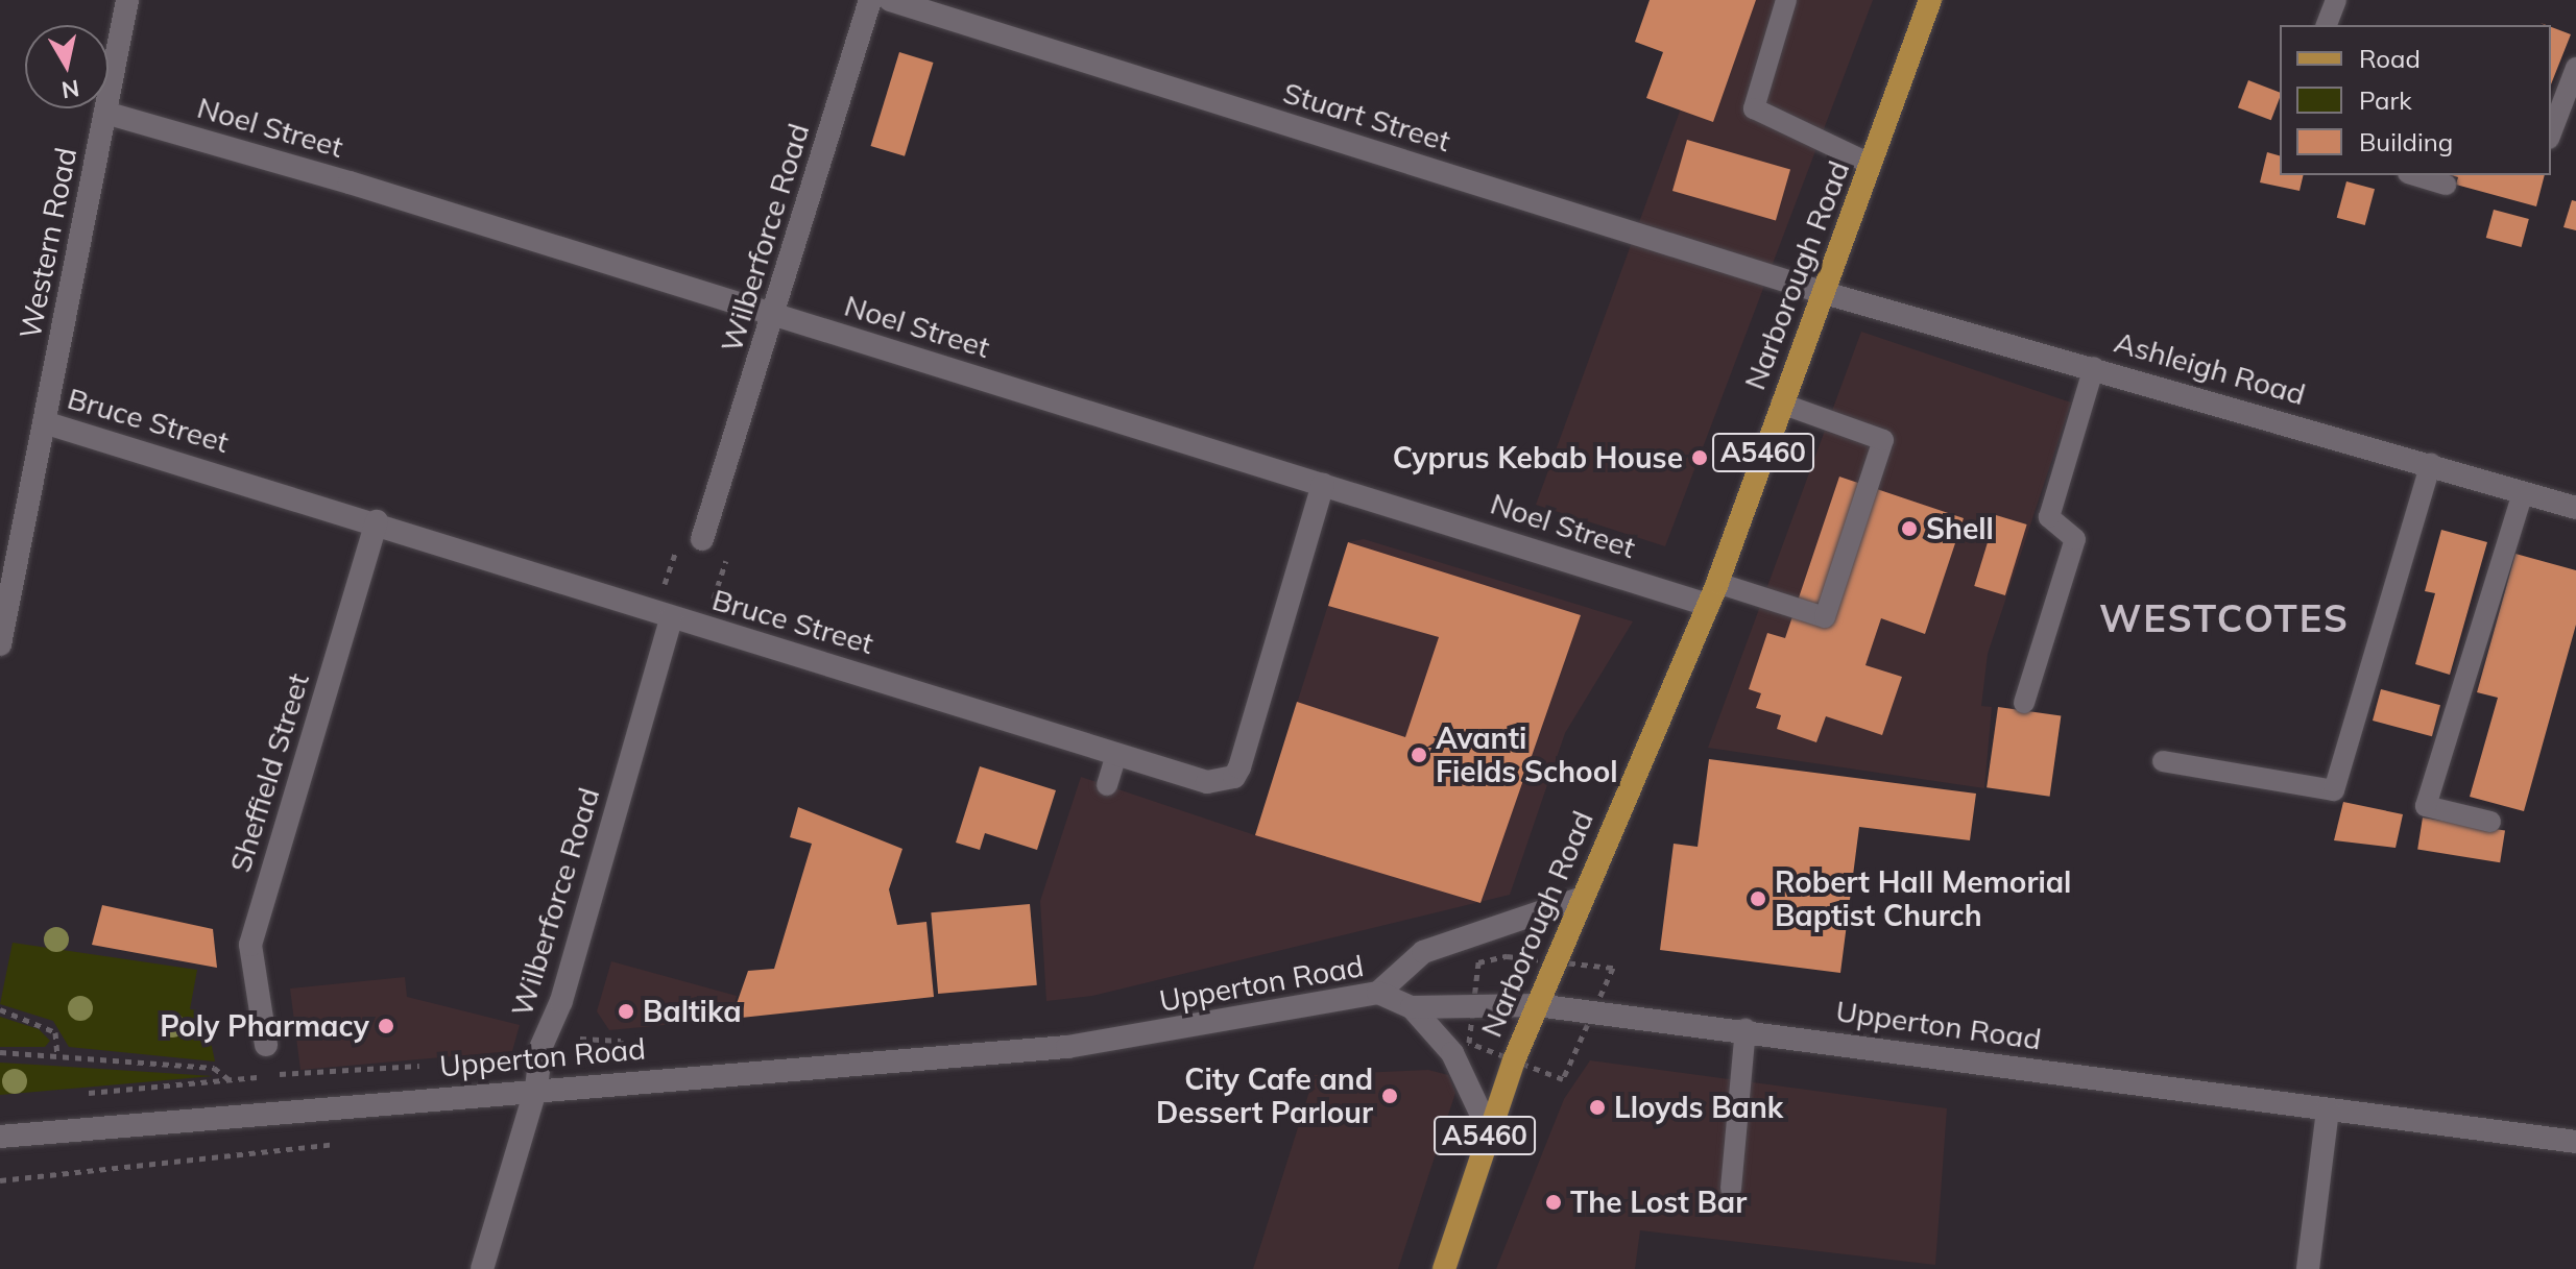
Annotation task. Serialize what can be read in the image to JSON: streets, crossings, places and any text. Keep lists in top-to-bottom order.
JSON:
{
  "streets": {
    "main road": ["Narborough Road", "A5460"],
    "street": [
      "Stuart Street",
      "Noel Street",
      "Wilberforce Road",
      "Western Road",
      "Ashleigh Road",
      "Bruce Street",
      "Sheffield Street",
      "Upperton Road"
    ]
  },
  "crossings": [
    ["Stuart Street", "Narborough Road"],
    ["Stuart Street", "Ashleigh Road"],
    ["Noel Street", "Wilberforce Road"],
    ["Noel Street", "Western Road"],
    ["Noel Street", "Narborough Road"],
    ["Noel Street", "Bruce Street"],
    ["Wilberforce Road", "Bruce Street"],
    ["Wilberforce Road", "Upperton Road"],
    ["Western Road", "Bruce Street"],
    ["Narborough Road", "Ashleigh Road"],
    ["Narborough Road", "Upperton Road"],
    ["Bruce Street", "Sheffield Street"]
  ],
  "districts": ["WESTCOTES"],
  "places": [
    "Cyprus Kebab House",
    "Shell",
    "Avanti Fields School",
    "Robert Hall Memorial Baptist Church",
    "Baltika",
    "Poly Pharmacy",
    "City Cafe and Dessert Parlour",
    "Lloyds Bank",
    "The Lost Bar"
  ],
  "legend": ["Road", "Park", "Building"],
  "north": "bottom"
}
